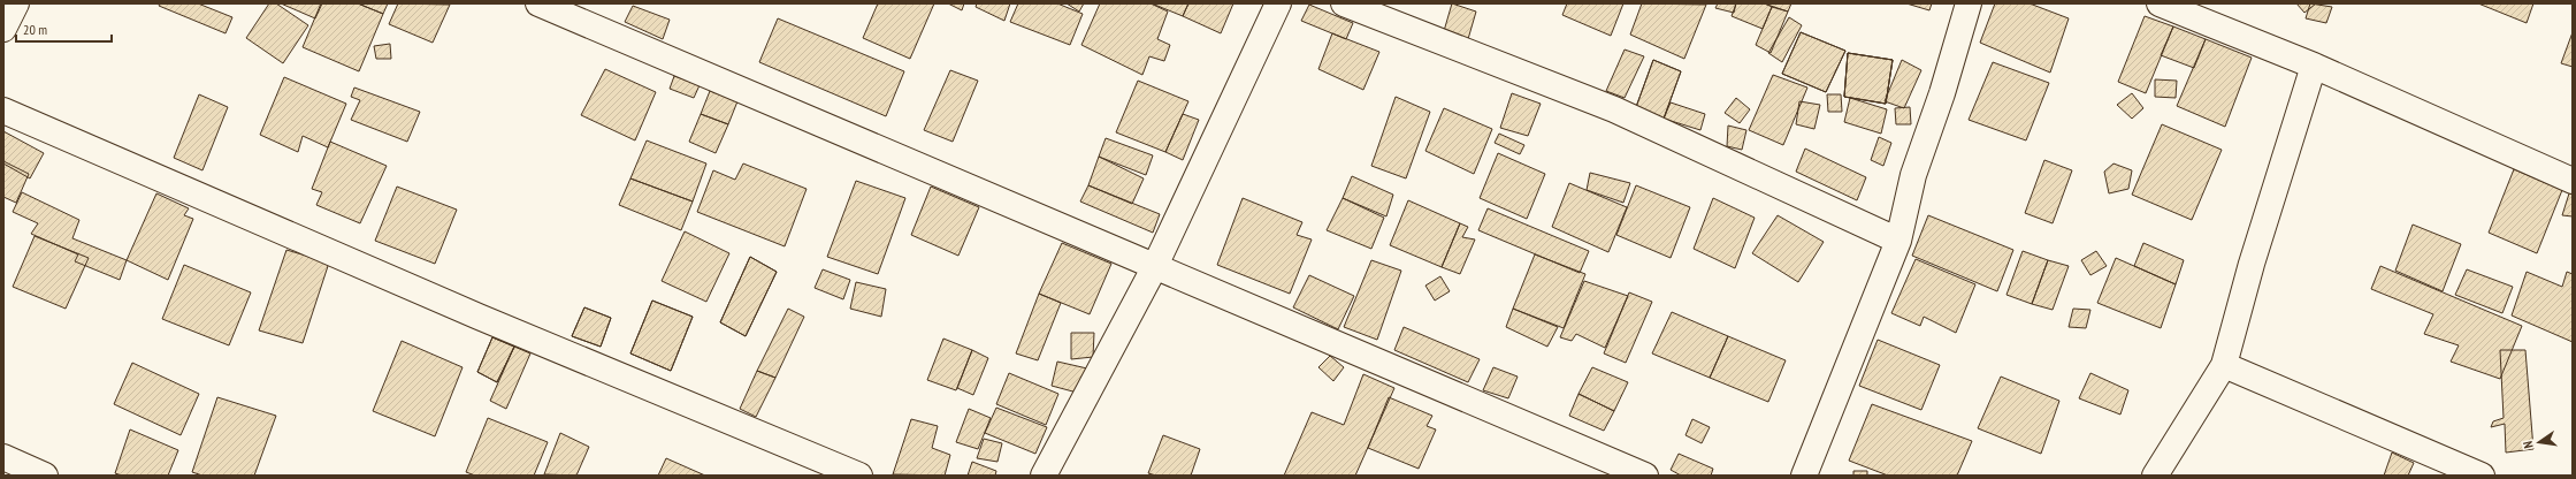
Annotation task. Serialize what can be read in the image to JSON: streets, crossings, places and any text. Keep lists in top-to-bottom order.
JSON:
{
  "scale_bar": "20 m",
  "north": "left"
}
